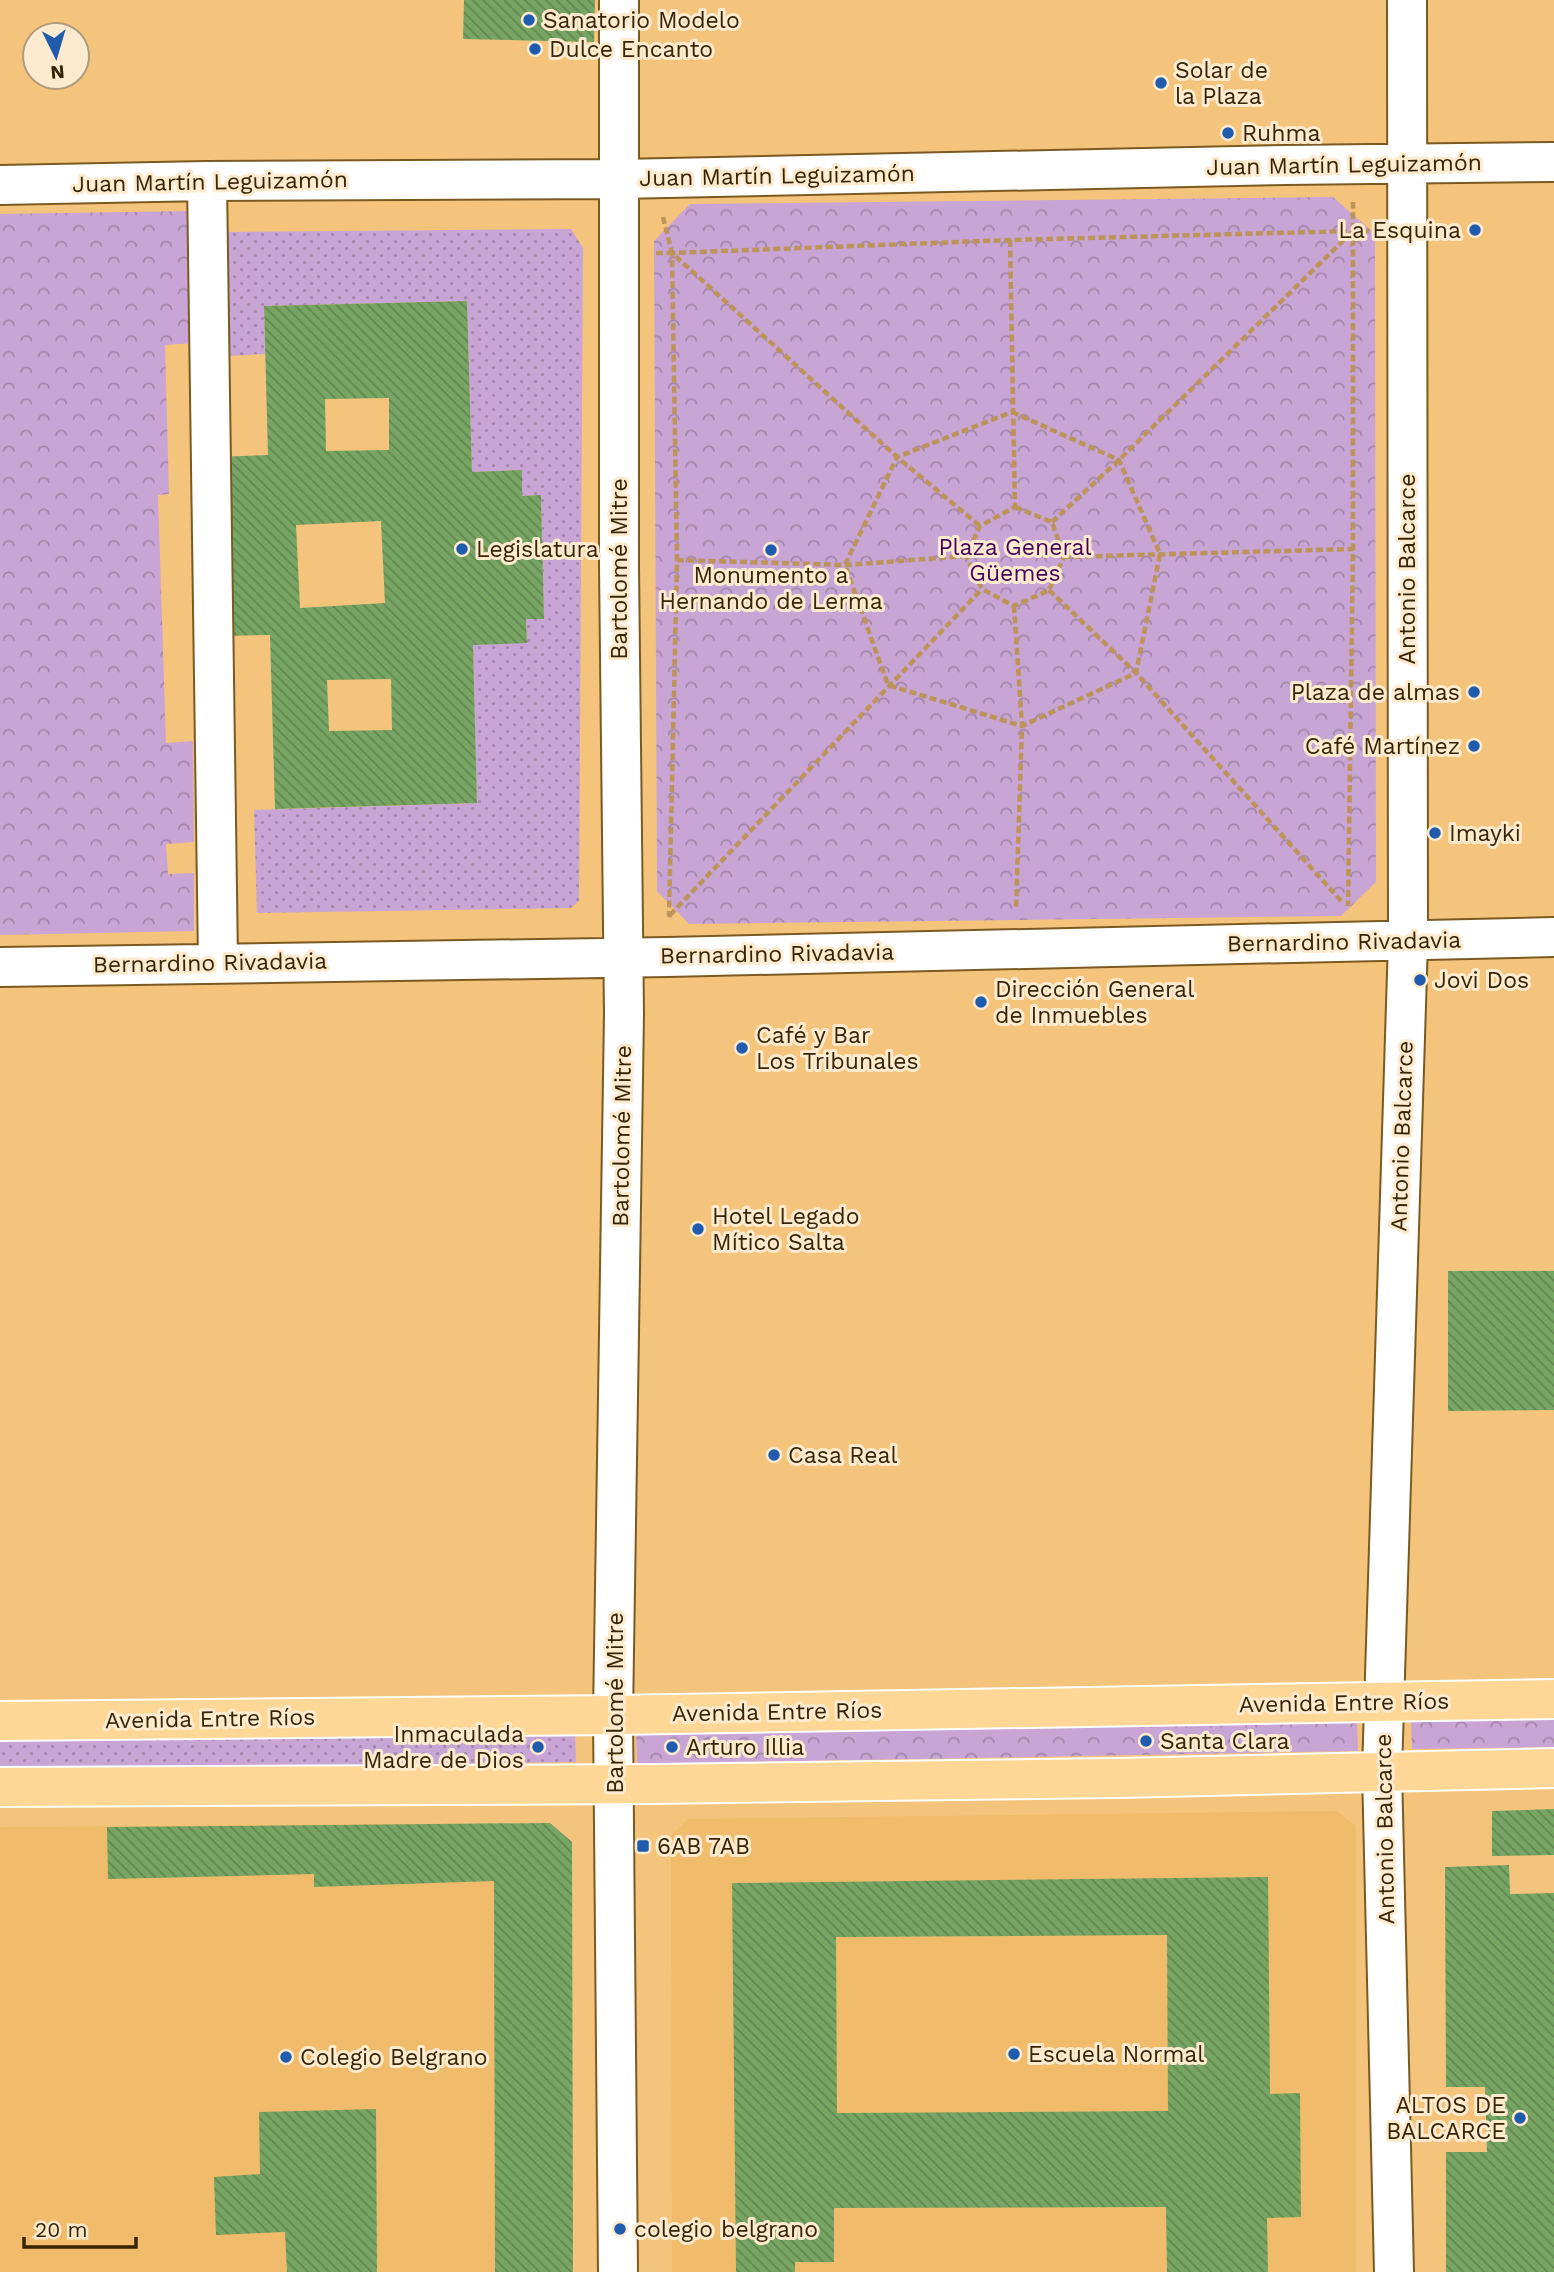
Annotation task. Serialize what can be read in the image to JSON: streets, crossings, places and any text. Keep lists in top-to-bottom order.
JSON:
{
  "streets": {
    "main road": ["Avenida Entre Ríos"],
    "street": [
      "Juan Martín Leguizamón",
      "Bartolomé Mitre",
      "Antonio Balcarce",
      "Bernardino Rivadavia"
    ]
  },
  "crossings": [
    ["Juan Martín Leguizamón", "Bartolomé Mitre"],
    ["Juan Martín Leguizamón", "Antonio Balcarce"],
    ["Bartolomé Mitre", "Bernardino Rivadavia"],
    ["Bartolomé Mitre", "Avenida Entre Ríos"],
    ["Antonio Balcarce", "Bernardino Rivadavia"],
    ["Antonio Balcarce", "Avenida Entre Ríos"]
  ],
  "parks": ["Plaza General Güemes"],
  "places": {
    "other": [
      "Sanatorio Modelo",
      "Dulce Encanto",
      "Solar de la Plaza",
      "Ruhma",
      "La Esquina",
      "Legislatura",
      "Monumento a Hernando de Lerma",
      "Plaza de almas",
      "Café Martínez",
      "Imayki",
      "Jovi Dos",
      "Dirección General de Inmuebles",
      "Café y Bar Los Tribunales",
      "Hotel Legado Mítico Salta",
      "Casa Real",
      "Santa Clara",
      "Inmaculada Madre de Dios",
      "Arturo Illia",
      "Escuela Normal",
      "Colegio Belgrano",
      "ALTOS DE BALCARCE",
      "colegio belgrano"
    ],
    "transit": ["6AB 7AB"]
  },
  "scale_bar": "20 m",
  "north": "bottom"
}
